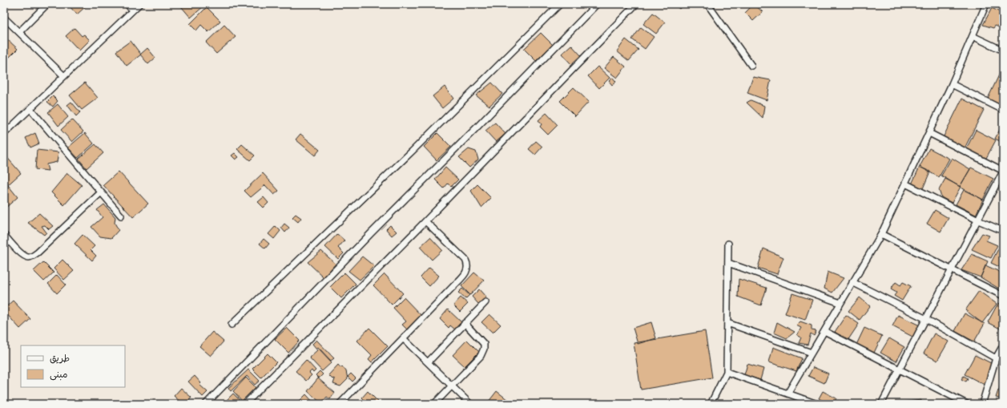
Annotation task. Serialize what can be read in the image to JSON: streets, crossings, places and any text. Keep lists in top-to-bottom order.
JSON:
{
  "legend": ["طريق", "مبنى"]
}
